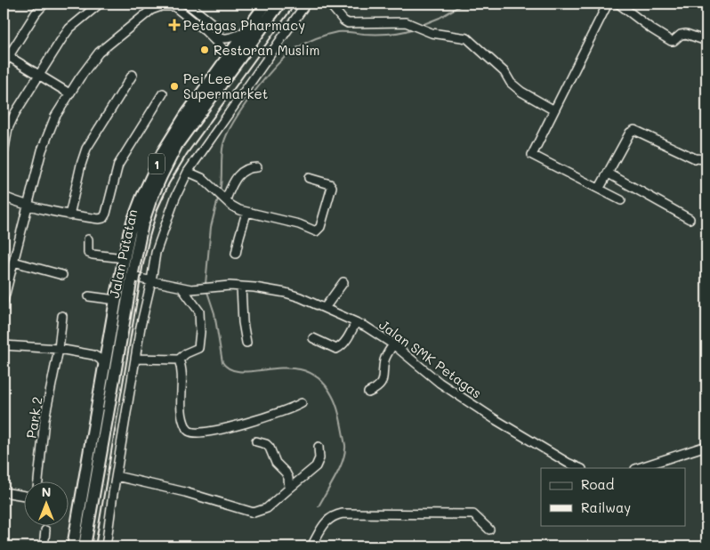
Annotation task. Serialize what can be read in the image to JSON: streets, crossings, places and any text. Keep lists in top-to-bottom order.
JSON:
{
  "streets": {
    "highway": ["1", "Jalan Putatan"],
    "street": ["Jalan SMK Petagas", "Park 2"]
  },
  "crossings": [
    ["Jalan Putatan", "Jalan SMK Petagas"]
  ],
  "places": {
    "health": ["Petagas Pharmacy"],
    "other": ["Restoran Muslim", "Pei Lee Supermarket"]
  },
  "legend": ["Road", "Railway"],
  "north": "top"
}
